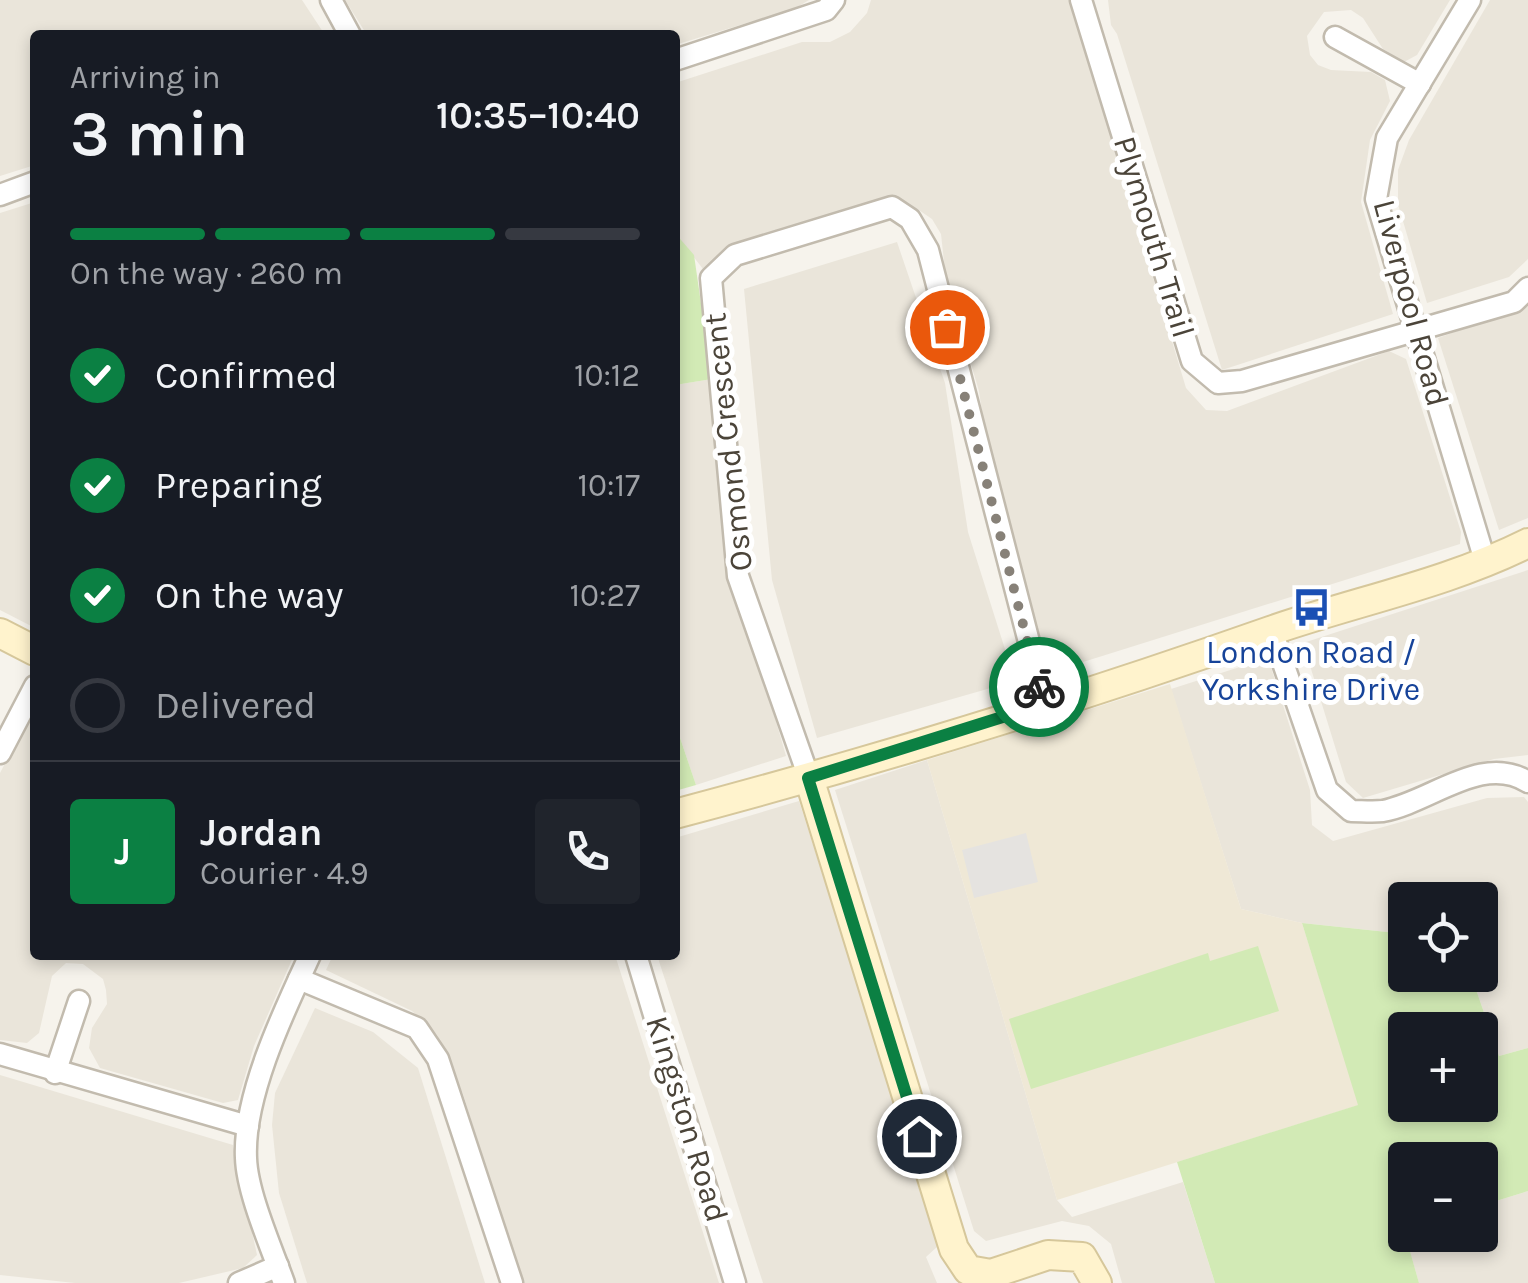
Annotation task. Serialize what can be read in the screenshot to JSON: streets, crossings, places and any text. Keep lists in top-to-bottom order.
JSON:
{
  "streets": {
    "street": [
      "Plymouth Trail",
      "Liverpool Road",
      "Osmond Crescent",
      "Kingston Road"
    ]
  },
  "crossings": [
    ["Plymouth Trail", "Liverpool Road"]
  ],
  "places": {
    "bus stop": ["London Road / Yorkshire Drive"]
  },
  "page": {
    "heading": ["3 min", "Arriving in", "10:35–10:40"],
    "panel": ["Jordan", "Courier · 4.9"],
    "bar": "On the way · 260 m",
    "list": [
      ["Confirmed", "10:12"],
      ["Preparing", "10:17"],
      ["On the way", "10:27"],
      "Delivered"
    ],
    "round": "J",
    "map_buttons": ["+", "−"]
  }
}
